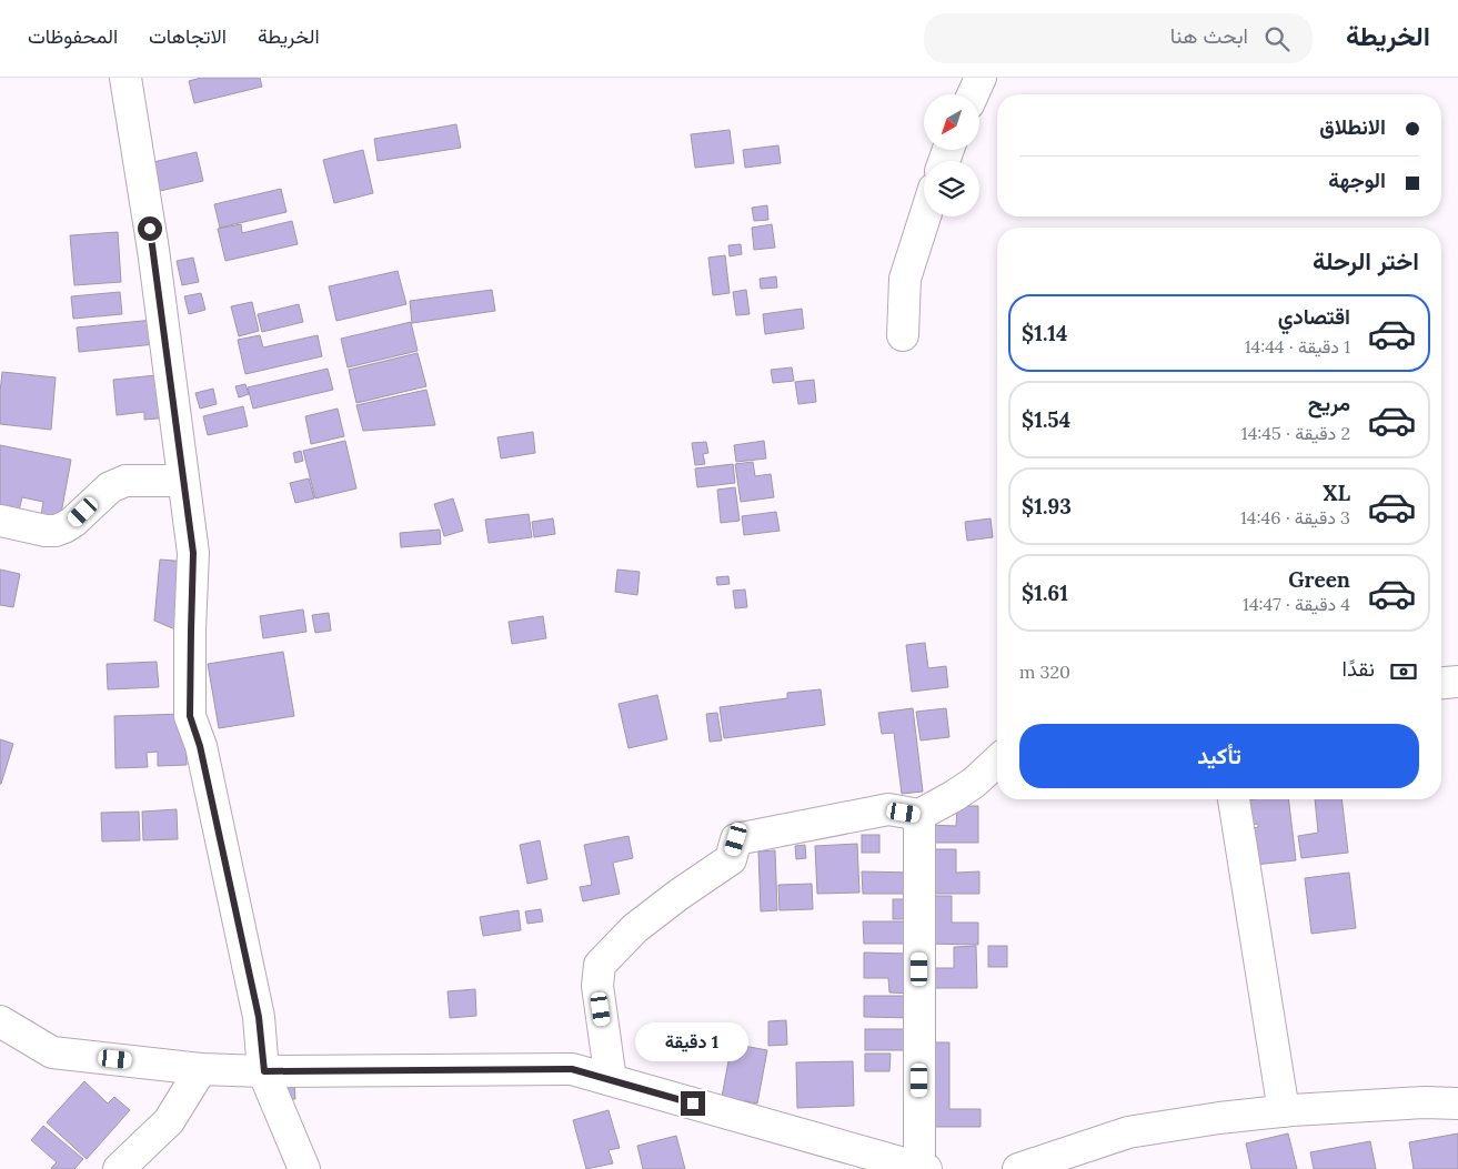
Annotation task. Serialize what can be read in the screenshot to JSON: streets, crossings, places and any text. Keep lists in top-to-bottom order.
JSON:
{
  "north": "bottom left",
  "page": {
    "header": "الخريطة",
    "search": "ابحث هنا",
    "nav": ["الخريطة", "الاتجاهات", "المحفوظات"],
    "banner": ["الانطلاق", "الوجهة"],
    "heading": "اختر الرحلة",
    "list": [
      {
        "name": "اقتصادي",
        "note": "1 دقيقة · 14:44",
        "value": "$1.14"
      },
      {
        "name": "مريح",
        "note": "2 دقيقة · 14:45",
        "value": "$1.54"
      },
      {
        "name": "XL",
        "note": "3 دقيقة · 14:46",
        "value": "$1.93"
      },
      {
        "name": "Green",
        "note": "4 دقيقة · 14:47",
        "value": "$1.61"
      }
    ],
    "pay": ["نقدًا", "320 m"],
    "buttons": "تأكيد",
    "bubble": "1 دقيقة"
  }
}
